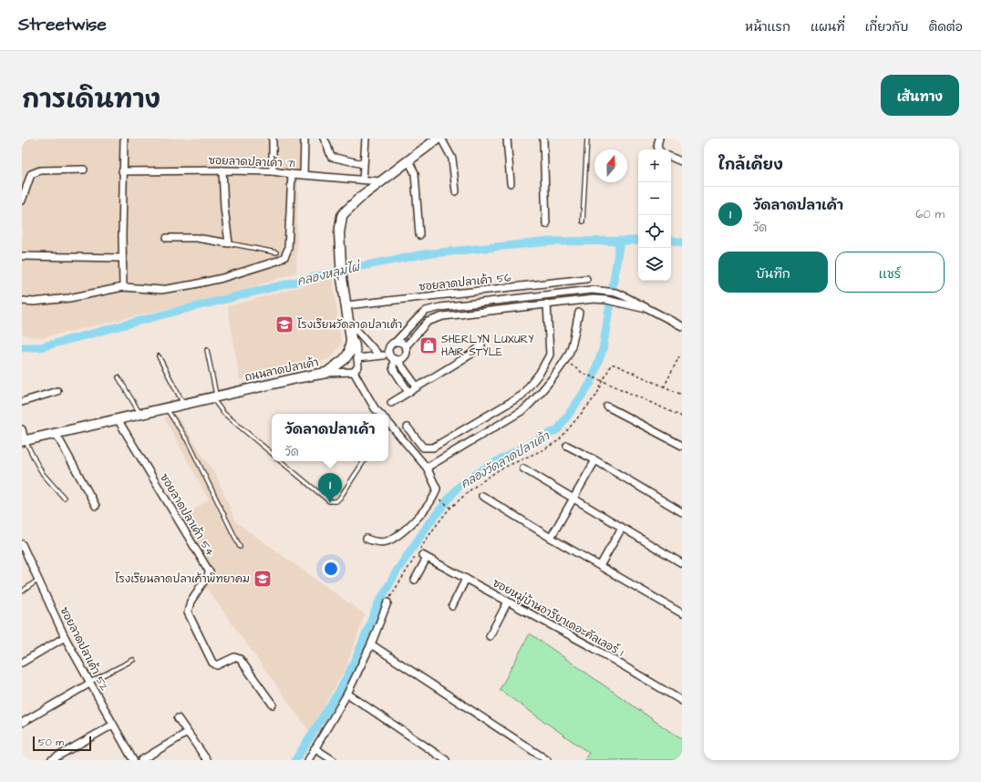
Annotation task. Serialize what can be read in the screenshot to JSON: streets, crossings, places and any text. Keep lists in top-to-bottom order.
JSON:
{
  "streets": {
    "main road": ["ถนนลาดปลาเค้า"],
    "street": [
      "ซอยลาดปลาเค้า 71",
      "ซอยลาดปลาเค้า 56",
      "ซอยลาดปลาเค้า 54",
      "ซอยหมู่บ้านอารียาเดอะคัลเลอร์ 1",
      "ซอยลาดปลาเค้า 52"
    ]
  },
  "crossings": [
    ["ซอยลาดปลาเค้า 71", "ถนนลาดปลาเค้า"],
    ["ซอยลาดปลาเค้า 56", "ถนนลาดปลาเค้า"],
    ["ถนนลาดปลาเค้า", "ซอยลาดปลาเค้า 54"]
  ],
  "water": ["คลองหลุมไผ่", "คลองวัดลาดปลาเค้า"],
  "places": {
    "school or university": ["โรงเรียนวัดลาดปลาเค้า", "โรงเรียนลาดปลาเค้าพิทยาคม"],
    "shop": ["SHERLYN LUXURY HAIR STYLE"]
  },
  "scale_bar": "50 m",
  "north": "top",
  "page": {
    "header": "Streetwise",
    "nav": [
      "หน้าแรก",
      "แผนที่",
      "เกี่ยวกับ",
      "ติดต่อ"
    ],
    "title": "การเดินทาง",
    "buttons": [
      "เส้นทาง",
      ["บันทึก", "แชร์"]
    ],
    "heading": "ใกล้เคียง",
    "map_buttons": ["+", "−"],
    "list": [
      {
        "mark": "1",
        "name": "วัดลาดปลาเค้า",
        "note": "วัด",
        "value": "60 m"
      }
    ],
    "popup": ["วัดลาดปลาเค้า", "วัด"],
    "pins": "1",
    "scale": "50 m"
  }
}
